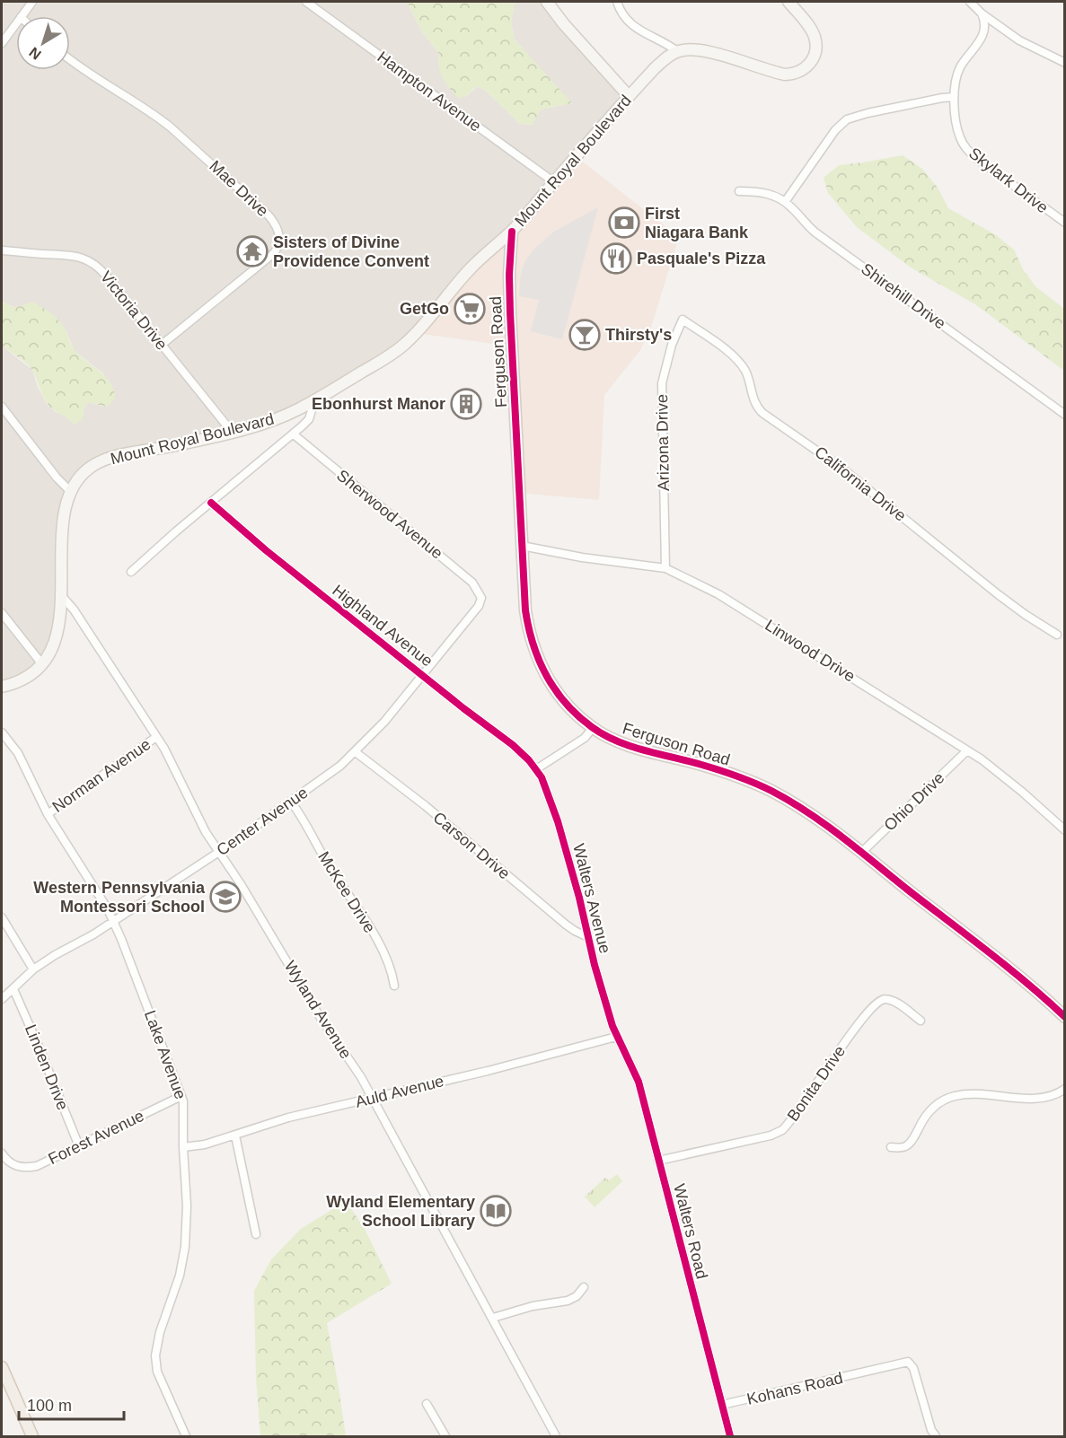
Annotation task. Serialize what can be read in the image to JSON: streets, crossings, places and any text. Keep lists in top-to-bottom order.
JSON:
{
  "streets": {
    "main road": ["Mount Royal Boulevard", "Ferguson Road"],
    "street": [
      "Hampton Avenue",
      "Skylark Drive",
      "Mae Drive",
      "Shirehill Drive",
      "Victoria Drive",
      "Arizona Drive",
      "California Drive",
      "Sherwood Avenue",
      "Highland Avenue",
      "Linwood Drive",
      "Norman Avenue",
      "Ohio Drive",
      "Center Avenue",
      "Carson Drive",
      "McKee Drive",
      "Walters Avenue",
      "Wyland Avenue",
      "Lake Avenue",
      "Linden Drive",
      "Bonita Drive",
      "Auld Avenue",
      "Forest Avenue",
      "Walters Road",
      "Kohans Road"
    ]
  },
  "crossings": [
    ["Hampton Avenue", "Mount Royal Boulevard"],
    ["Mount Royal Boulevard", "Victoria Drive"],
    ["Mount Royal Boulevard", "Ferguson Road"],
    ["Mount Royal Boulevard", "Wyland Avenue"],
    ["Mae Drive", "Victoria Drive"],
    ["Ferguson Road", "Linwood Drive"],
    ["Ferguson Road", "Ohio Drive"],
    ["Arizona Drive", "California Drive"],
    ["Arizona Drive", "Linwood Drive"],
    ["Sherwood Avenue", "Center Avenue"],
    ["Highland Avenue", "Center Avenue"],
    ["Highland Avenue", "Walters Avenue"],
    ["Linwood Drive", "Ohio Drive"],
    ["Norman Avenue", "Wyland Avenue"],
    ["Norman Avenue", "Lake Avenue"],
    ["Center Avenue", "Carson Drive"],
    ["Center Avenue", "McKee Drive"],
    ["Center Avenue", "Wyland Avenue"],
    ["Center Avenue", "Lake Avenue"],
    ["Center Avenue", "Linden Drive"],
    ["Carson Drive", "Walters Avenue"],
    ["Walters Avenue", "Auld Avenue"],
    ["Walters Avenue", "Walters Road"],
    ["Wyland Avenue", "Auld Avenue"],
    ["Lake Avenue", "Auld Avenue"],
    ["Lake Avenue", "Forest Avenue"],
    ["Linden Drive", "Forest Avenue"],
    ["Bonita Drive", "Walters Road"],
    ["Auld Avenue", "Walters Road"],
    ["Walters Road", "Kohans Road"]
  ],
  "places": {
    "bank": ["First Niagara Bank"],
    "temple": ["Sisters of Divine Providence Convent"],
    "restaurant": ["Pasquale's Pizza"],
    "supermarket": ["GetGo"],
    "bar": ["Thirsty's"],
    "building": ["Ebonhurst Manor"],
    "school or university": ["Western Pennsylvania Montessori School"],
    "library": ["Wyland Elementary School Library"]
  },
  "scale_bar": "100 m",
  "north": "bottom left"
}
